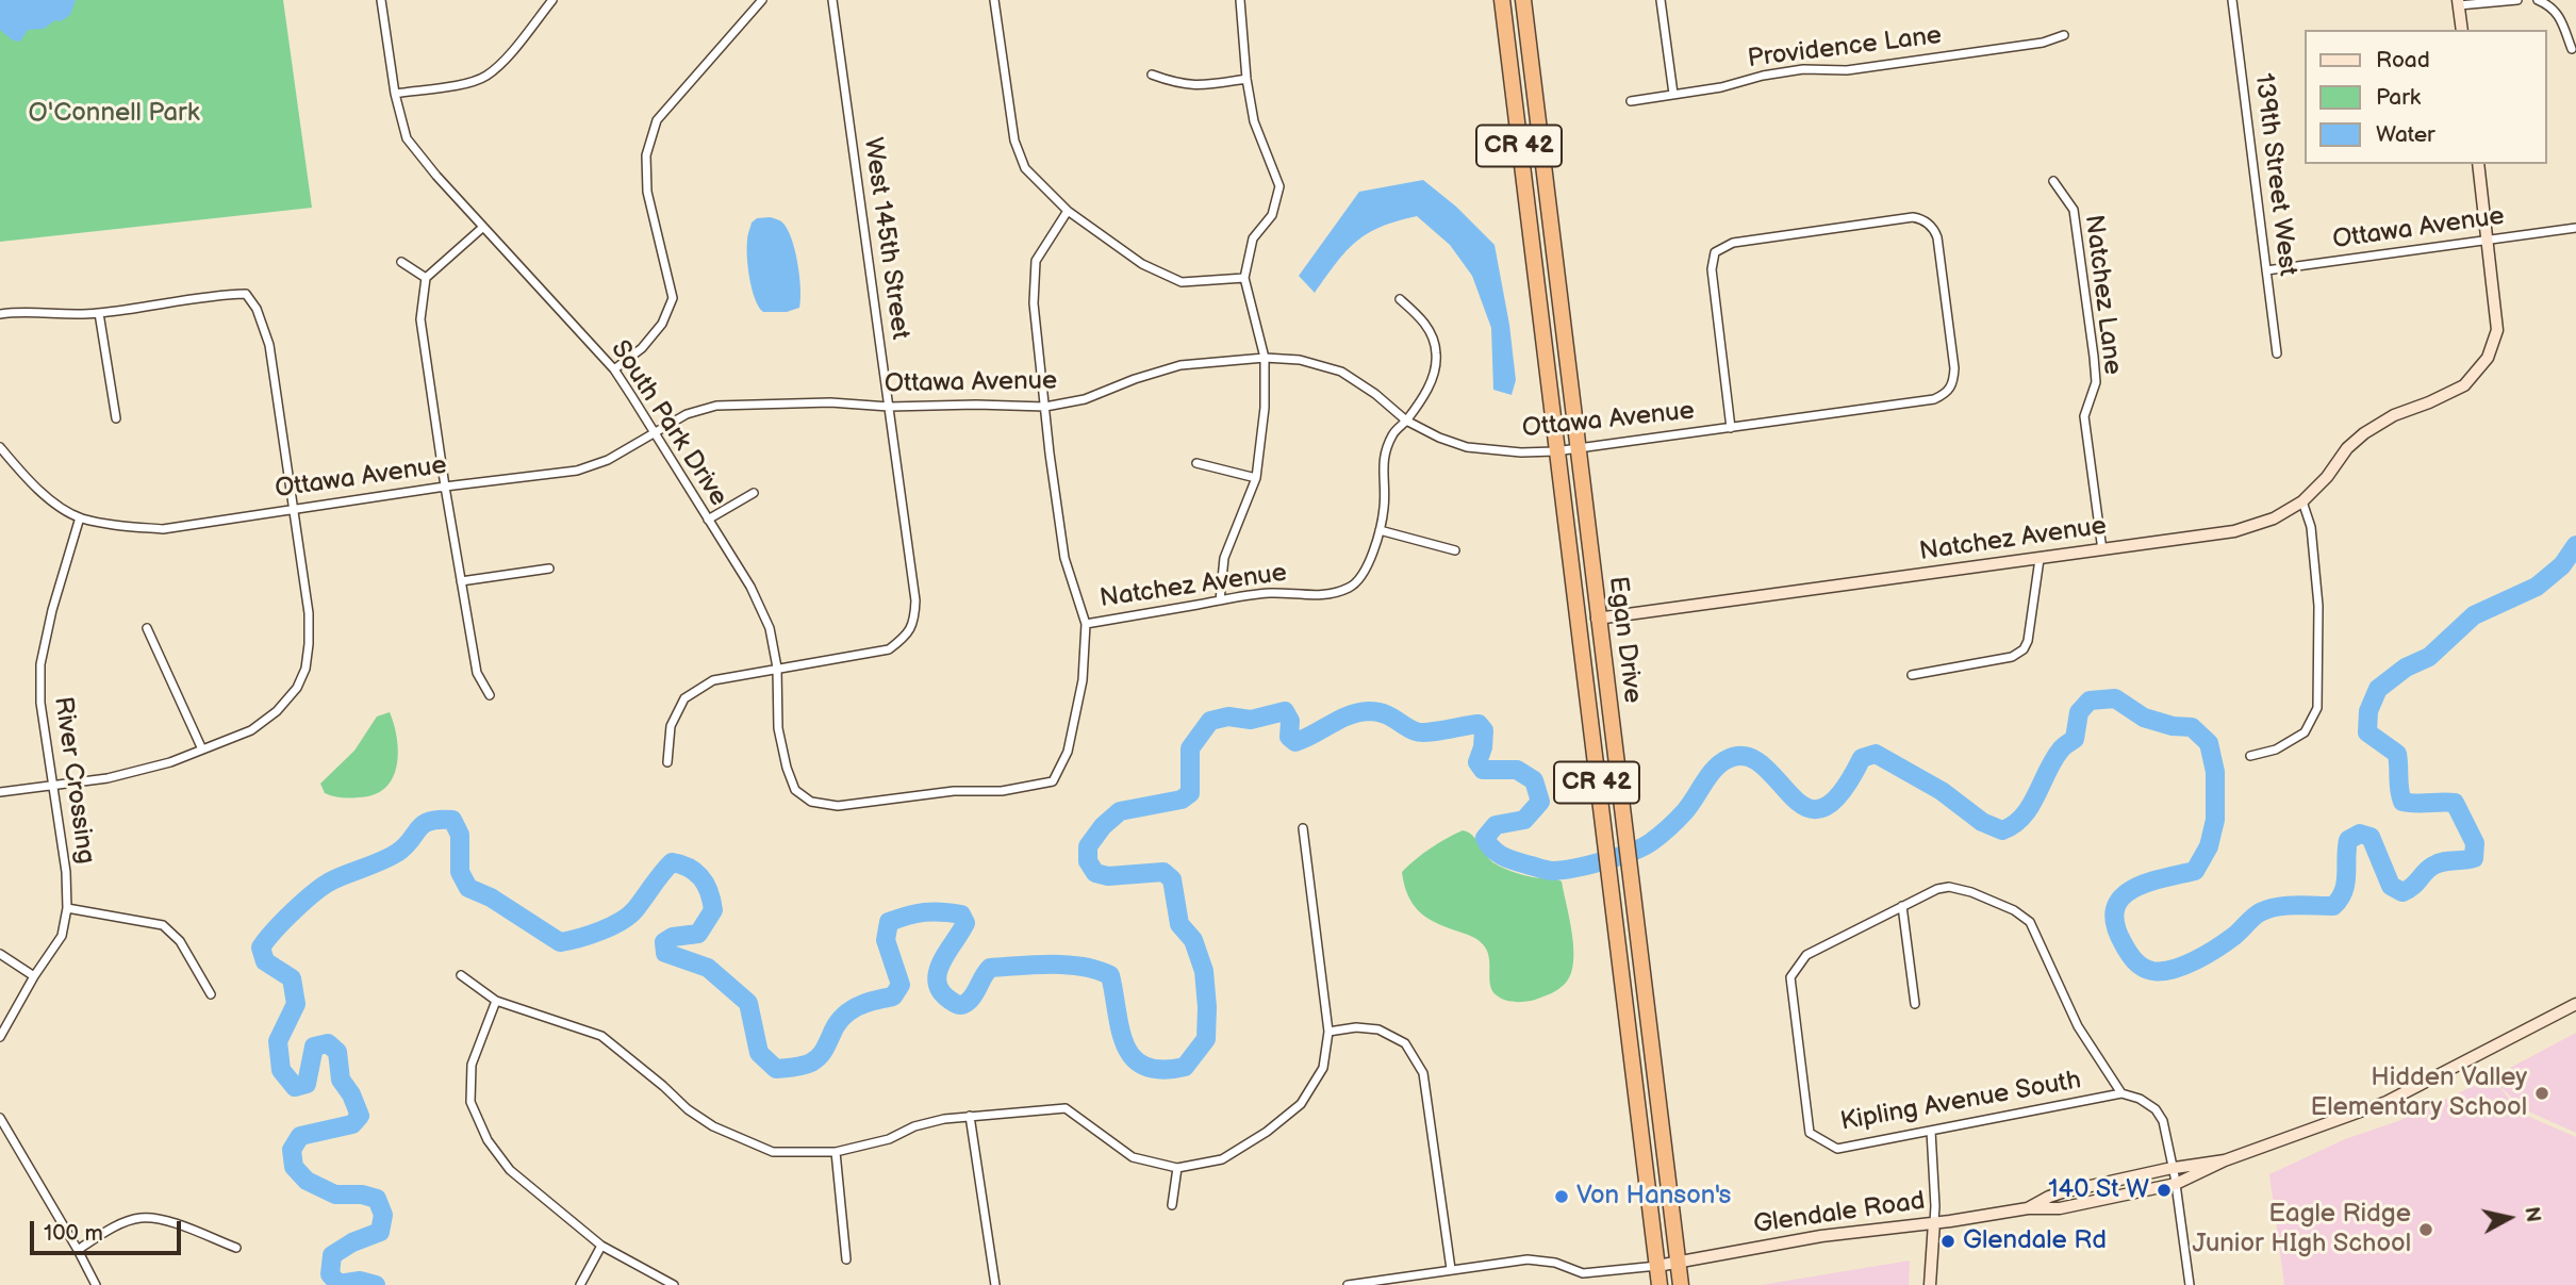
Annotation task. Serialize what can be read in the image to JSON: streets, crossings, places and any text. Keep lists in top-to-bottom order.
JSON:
{
  "streets": {
    "highway": ["CR 42", "Egan Drive"],
    "street": [
      "Providence Lane",
      "139th Street West",
      "Ottawa Avenue",
      "West 145th Street",
      "Natchez Lane",
      "South Park Drive",
      "Natchez Avenue",
      "River Crossing",
      "Kipling Avenue South",
      "Glendale Road"
    ]
  },
  "crossings": [
    ["139th Street West", "Ottawa Avenue"],
    ["Ottawa Avenue", "West 145th Street"],
    ["Ottawa Avenue", "South Park Drive"],
    ["Ottawa Avenue", "Natchez Avenue"],
    ["Ottawa Avenue", "Egan Drive"],
    ["Ottawa Avenue", "River Crossing"],
    ["West 145th Street", "South Park Drive"],
    ["Natchez Lane", "Natchez Avenue"],
    ["South Park Drive", "Natchez Avenue"],
    ["Natchez Avenue", "Egan Drive"],
    ["Egan Drive", "Glendale Road"]
  ],
  "parks": ["O'Connell Park"],
  "places": [
    "Hidden Valley Elementary School",
    "140 St W",
    "Von Hanson's",
    "Eagle Ridge Junior HIgh School",
    "Glendale Rd"
  ],
  "legend": ["Road", "Park", "Water"],
  "scale_bar": "100 m",
  "north": "right"
}
